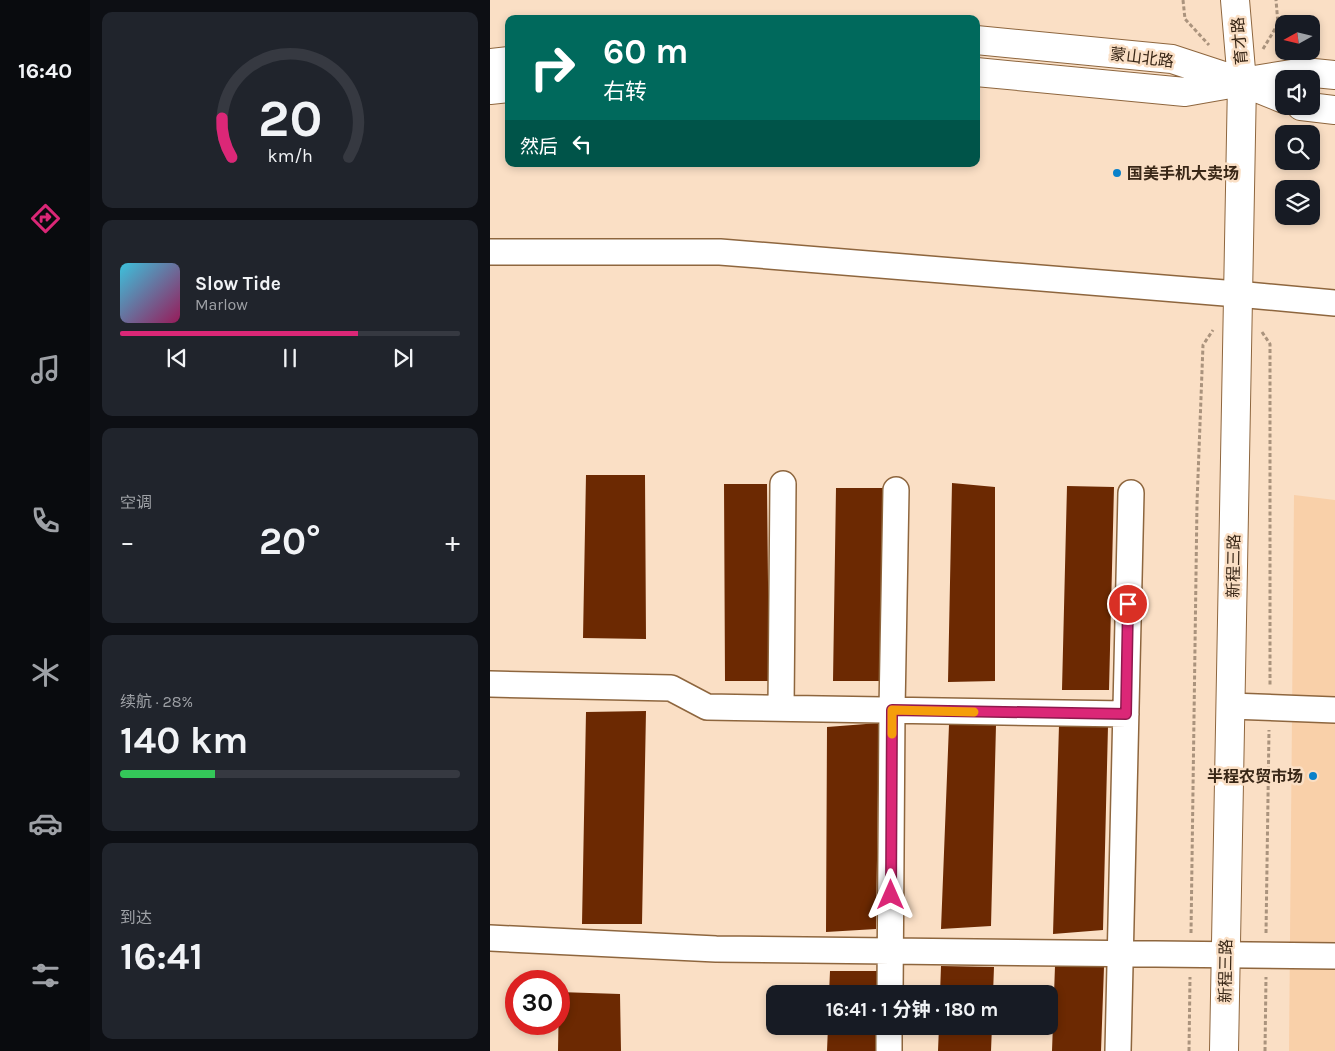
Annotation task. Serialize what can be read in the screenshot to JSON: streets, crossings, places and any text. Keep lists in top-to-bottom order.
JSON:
{
  "streets": {
    "main road": ["育才路", "蒙山北路", "新程三路"]
  },
  "crossings": [
    ["育才路", "蒙山北路"],
    ["育才路", "新程三路"],
    ["蒙山北路", "新程三路"]
  ],
  "places": ["国美手机大卖场", "半程农贸市场"],
  "north": "left",
  "page": {
    "tabs": "16:40",
    "turn": ["60 m", "右转"],
    "then": "然后",
    "song": ["Slow Tide", "Marlow"],
    "tile": [
      "空调",
      ["续航 · 28%", "140 km"],
      ["到达", "16:41"]
    ],
    "heat": ["−", "20°", "+"],
    "limit": "30",
    "trip": "16:41 · 1 分钟 · 180 m",
    "gauge": ["20", "km/h"]
  }
}
